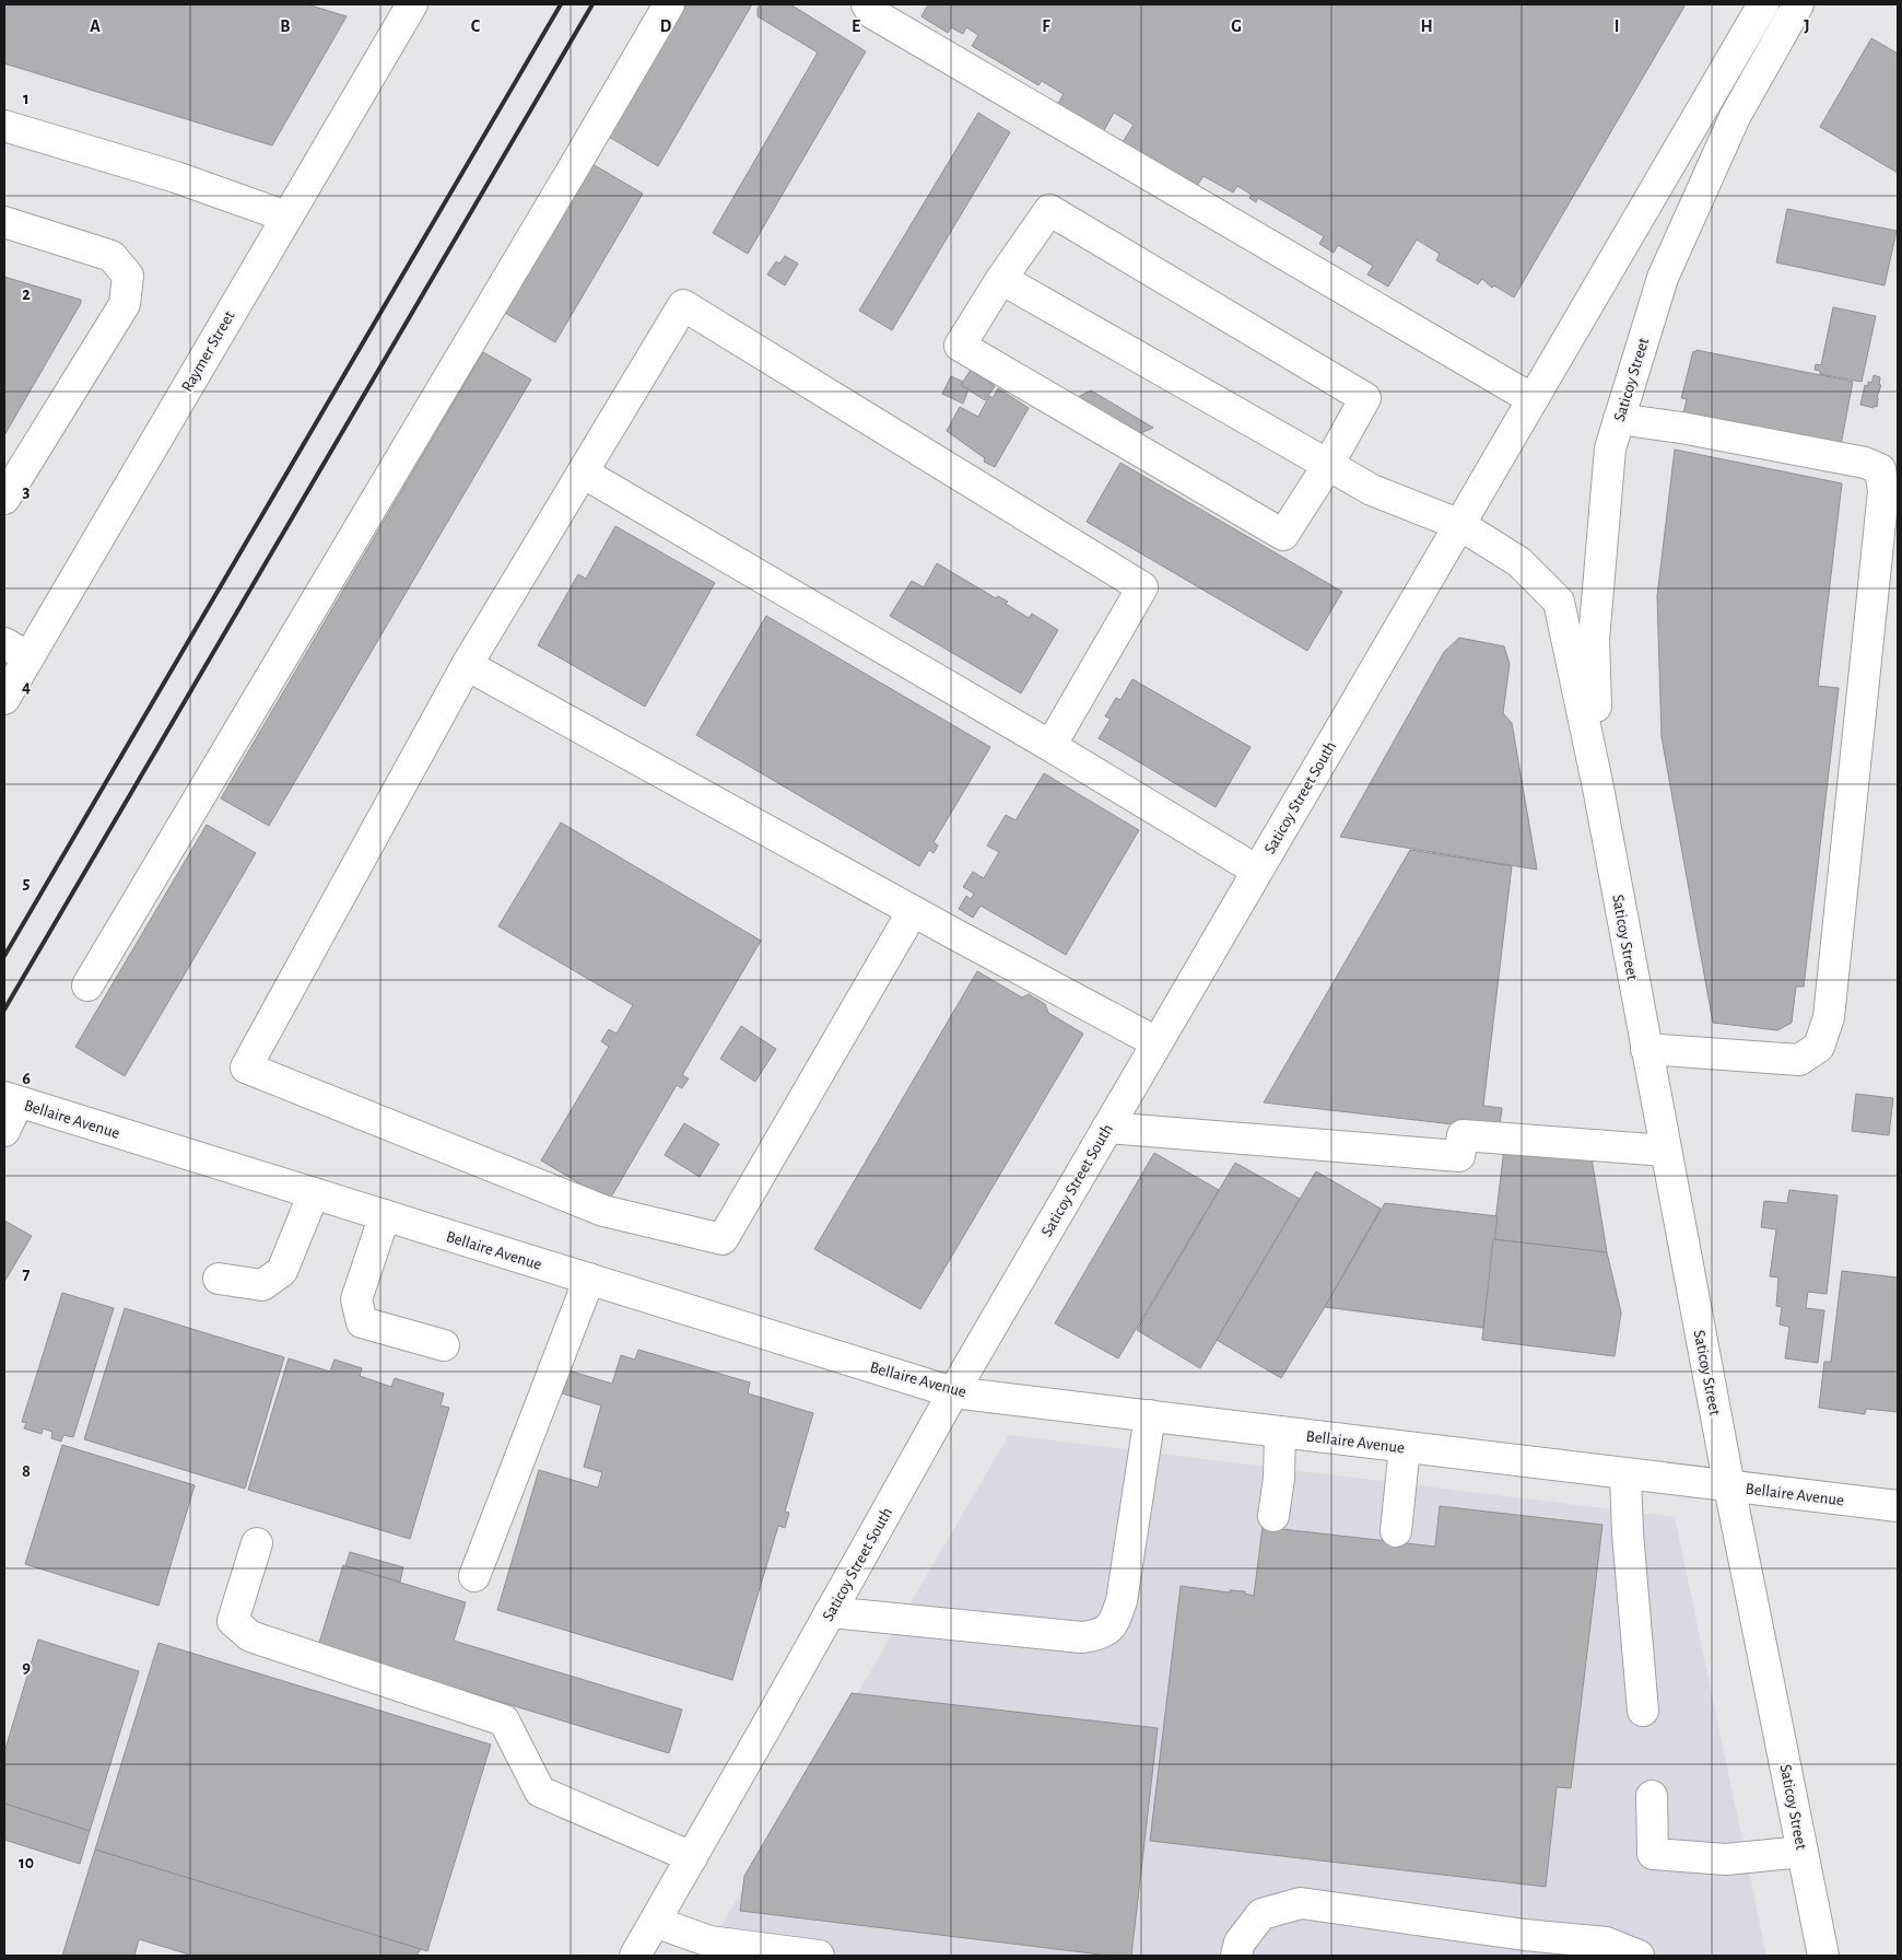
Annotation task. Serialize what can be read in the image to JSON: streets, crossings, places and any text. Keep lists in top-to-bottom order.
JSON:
{
  "streets": {
    "street": [
      "Raymer Street",
      "Saticoy Street",
      "Saticoy Street South",
      "Bellaire Avenue"
    ]
  },
  "crossings": [
    ["Saticoy Street", "Saticoy Street South"],
    ["Saticoy Street", "Bellaire Avenue"],
    ["Saticoy Street South", "Bellaire Avenue"]
  ],
  "grid": {
    "columns": [
      "A",
      "B",
      "C",
      "D",
      "E",
      "F",
      "G",
      "H",
      "I",
      "J"
    ],
    "rows": [
      "1",
      "2",
      "3",
      "4",
      "5",
      "6",
      "7",
      "8",
      "9",
      "10"
    ]
  }
}
